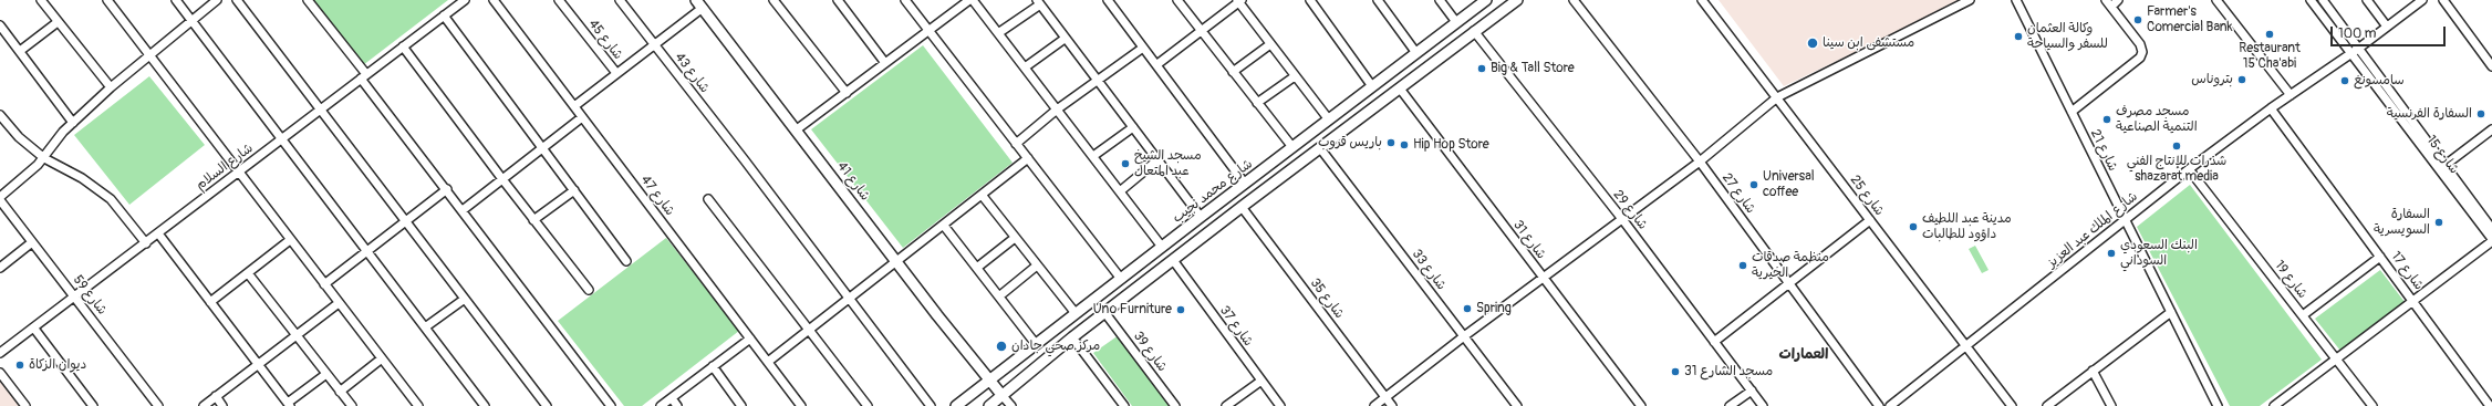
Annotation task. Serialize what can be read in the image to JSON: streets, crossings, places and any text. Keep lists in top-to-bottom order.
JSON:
{
  "streets": {
    "main road": ["شارع 41", "شارع محمد نجيب"],
    "street": [
      "شارع 45",
      "شارع 43",
      "شارع 21",
      "شارع 15",
      "شارع السلام",
      "شارع 27",
      "شارع 47",
      "شارع 25",
      "شارع 29",
      "شارع الملك عبد العزيز",
      "شارع 31",
      "شارع 33",
      "شارع 17",
      "شارع 19",
      "شارع 59",
      "شارع 35",
      "شارع 37",
      "شارع 39"
    ]
  },
  "crossings": [
    ["شارع 21", "شارع الملك عبد العزيز"],
    ["شارع 15", "شارع الملك عبد العزيز"],
    ["شارع السلام", "شارع 59"],
    ["شارع 41", "شارع محمد نجيب"],
    ["شارع 25", "شارع الملك عبد العزيز"],
    ["شارع الملك عبد العزيز", "شارع 17"],
    ["شارع الملك عبد العزيز", "شارع 19"]
  ],
  "districts": ["العمارات"],
  "places": [
    "Farmer's Comercial Bank",
    "Restaurant 15 Cha'abi",
    "وكالة العثمان للسفر والسياحة",
    "مستشفى ابن سينا",
    "Big & Tall Store",
    "بتروناس",
    "سامسونغ",
    "السفارة الفرنسية",
    "مسجد مصرف التنمية الصناعية",
    "باريس قروب",
    "Hip Hop Store",
    "شذرات للإنتاج الفني shazarat media",
    "مسجد الشيخ عبد المتعال",
    "Universal coffee",
    "السفارة السويسرية",
    "مدينة عبد اللطيف داؤود للطالبات",
    "البنك السعودي السوداني",
    "منظمة صدقات الخيرية",
    "Spring",
    "Uno Furniture",
    "مركز صحي جادان",
    "ديوان الزكاة",
    "مسجد الشارع 31"
  ],
  "scale_bar": "100 m"
}
